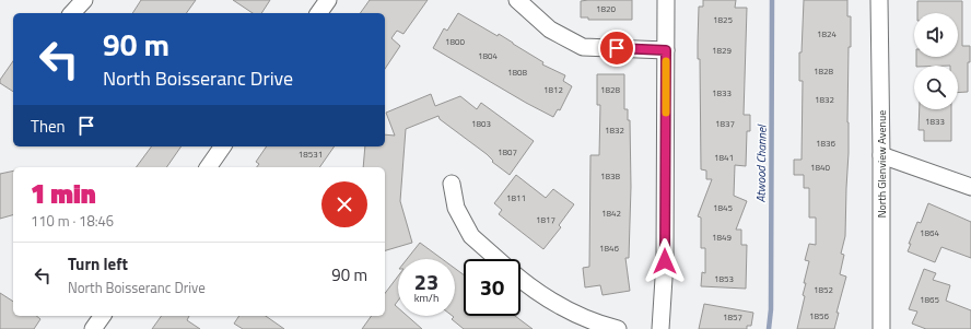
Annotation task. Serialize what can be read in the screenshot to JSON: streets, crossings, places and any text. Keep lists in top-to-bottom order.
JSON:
{
  "streets": {
    "street": ["North Glenview Avenue"]
  },
  "water": ["Atwood Channel"],
  "house_numbers": [
    "1820",
    "1825",
    "1824",
    "1800",
    "1829",
    "1804",
    "1828",
    "1808",
    "1812",
    "1828",
    "1833",
    "1832",
    "1833",
    "1803",
    "1837",
    "1832",
    "1836",
    "1807",
    "18531",
    "1841",
    "1840",
    "1838",
    "1811",
    "1845",
    "1842",
    "1817",
    "1864",
    "1849",
    "1846",
    "1853",
    "1852",
    "1865",
    "1856",
    "1857"
  ],
  "page": {
    "turn": ["90 m", "North Boisseranc Drive"],
    "then": "Then",
    "heading": ["1 min", "110 m · 18:46"],
    "list": [
      {
        "name": "Turn left",
        "note": "North Boisseranc Drive",
        "value": "90 m"
      }
    ],
    "speed": "23 km/h",
    "limit": "30"
  }
}
